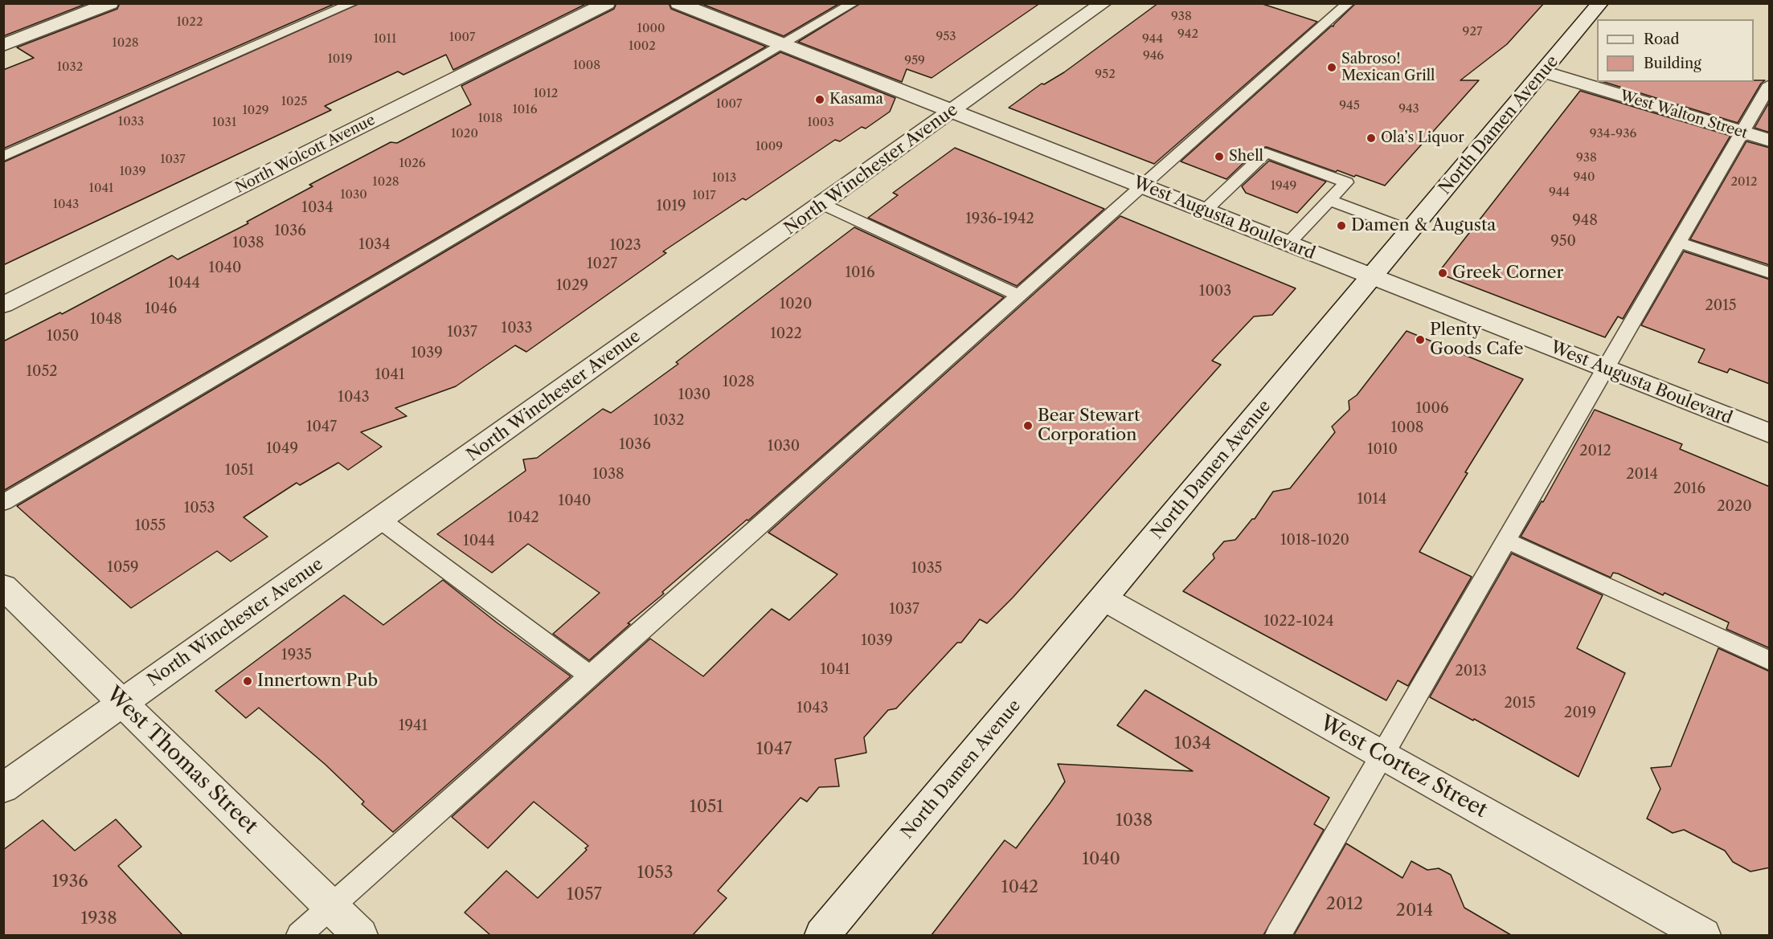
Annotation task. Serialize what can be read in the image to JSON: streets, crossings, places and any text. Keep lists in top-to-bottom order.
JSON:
{
  "streets": {
    "street": [
      "West Walton Street",
      "North Damen Avenue",
      "North Wolcott Avenue",
      "North Winchester Avenue",
      "West Augusta Boulevard",
      "West Thomas Street",
      "West Cortez Street"
    ]
  },
  "crossings": [
    ["West Walton Street", "North Damen Avenue"],
    ["North Damen Avenue", "West Augusta Boulevard"],
    ["North Damen Avenue", "West Cortez Street"],
    ["North Winchester Avenue", "West Augusta Boulevard"],
    ["North Winchester Avenue", "West Thomas Street"]
  ],
  "places": [
    "Sabroso! Mexican Grill",
    "Kasama",
    "Ola’s Liquor",
    "Shell",
    "Damen & Augusta",
    "Greek Corner",
    "Plenty Goods Cafe",
    "Bear Stewart Corporation",
    "Innertown Pub"
  ],
  "house_numbers": [
    "938",
    "1022",
    "1000",
    "927",
    "942",
    "953",
    "1007",
    "1011",
    "944",
    "1028",
    "1002",
    "946",
    "1019",
    "959",
    "1008",
    "1032",
    "952",
    "1012",
    "1025",
    "1007",
    "945",
    "943",
    "1016",
    "1029",
    "1018",
    "1033",
    "1031",
    "1003",
    "1020",
    "934-936",
    "1009",
    "938",
    "1037",
    "1026",
    "1039",
    "940",
    "1013",
    "1028",
    "2012",
    "1949",
    "1041",
    "944",
    "1030",
    "1017",
    "1043",
    "1019",
    "1034",
    "1936-1942",
    "948",
    "1036",
    "950",
    "1038",
    "1034",
    "1023",
    "1027",
    "1040",
    "1016",
    "1044",
    "1029",
    "1003",
    "1020",
    "2015",
    "1046",
    "1048",
    "1033",
    "1037",
    "1022",
    "1050",
    "1039",
    "1052",
    "1041",
    "1028",
    "1030",
    "1043",
    "1006",
    "1032",
    "1047",
    "1008",
    "1036",
    "1030",
    "1049",
    "1010",
    "2012",
    "1051",
    "1038",
    "2014",
    "2016",
    "1014",
    "1040",
    "2020",
    "1053",
    "1042",
    "1055",
    "1018-1020",
    "1044",
    "1059",
    "1035",
    "1037",
    "1022-1024",
    "1039",
    "1935",
    "1041",
    "2013",
    "2015",
    "1043",
    "2019",
    "1941",
    "1034",
    "1047",
    "1051",
    "1038",
    "1040",
    "1053",
    "1936",
    "1042",
    "1057",
    "2012",
    "2014",
    "1938"
  ],
  "legend": ["Road", "Building"]
}
